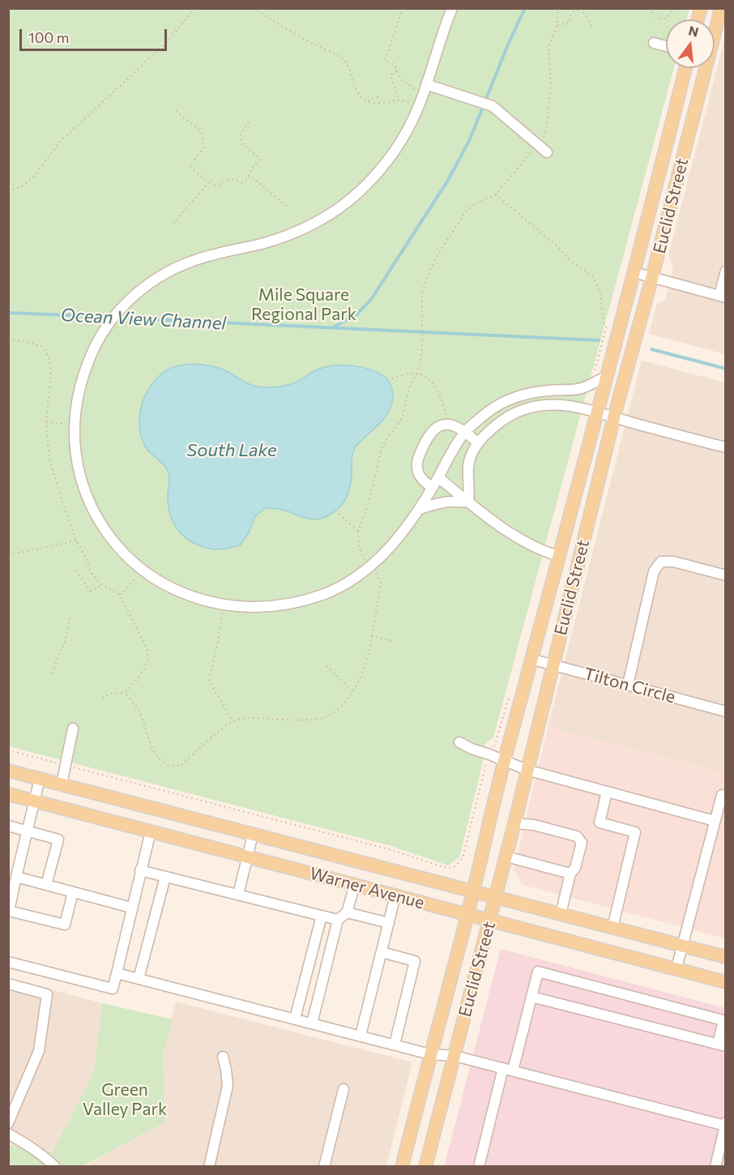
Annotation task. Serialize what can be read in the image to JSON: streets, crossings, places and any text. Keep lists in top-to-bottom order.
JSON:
{
  "streets": {
    "main road": ["Euclid Street", "Warner Avenue"],
    "street": ["Tilton Circle"]
  },
  "crossings": [
    ["Euclid Street", "Tilton Circle"],
    ["Euclid Street", "Warner Avenue"]
  ],
  "water": ["Ocean View Channel", "South Lake"],
  "parks": ["Mile Square Regional Park", "Green Valley Park"],
  "scale_bar": "100 m",
  "north": "top"
}
